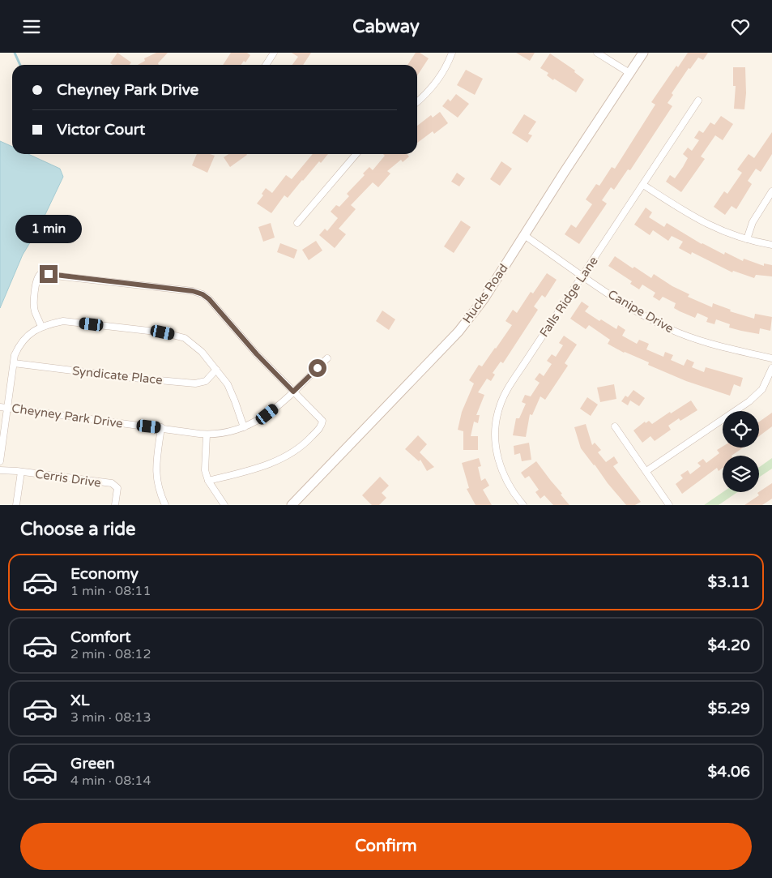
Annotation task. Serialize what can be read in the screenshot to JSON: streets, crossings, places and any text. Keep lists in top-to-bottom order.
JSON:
{
  "streets": {
    "main road": ["Hucks Road"],
    "street": [
      "Falls Ridge Lane",
      "Canipe Drive",
      "Syndicate Place",
      "Cheyney Park Drive",
      "Cerris Drive"
    ]
  },
  "crossings": [
    ["Hucks Road", "Canipe Drive"],
    ["Falls Ridge Lane", "Canipe Drive"]
  ],
  "page": {
    "header": "Cabway",
    "banner": ["Cheyney Park Drive", "Victor Court"],
    "bubble": "1 min",
    "heading": "Choose a ride",
    "list": [
      {
        "name": "Economy",
        "note": "1 min · 08:11",
        "value": "$3.11"
      },
      {
        "name": "Comfort",
        "note": "2 min · 08:12",
        "value": "$4.20"
      },
      {
        "name": "XL",
        "note": "3 min · 08:13",
        "value": "$5.29"
      },
      {
        "name": "Green",
        "note": "4 min · 08:14",
        "value": "$4.06"
      }
    ],
    "buttons": "Confirm"
  }
}
